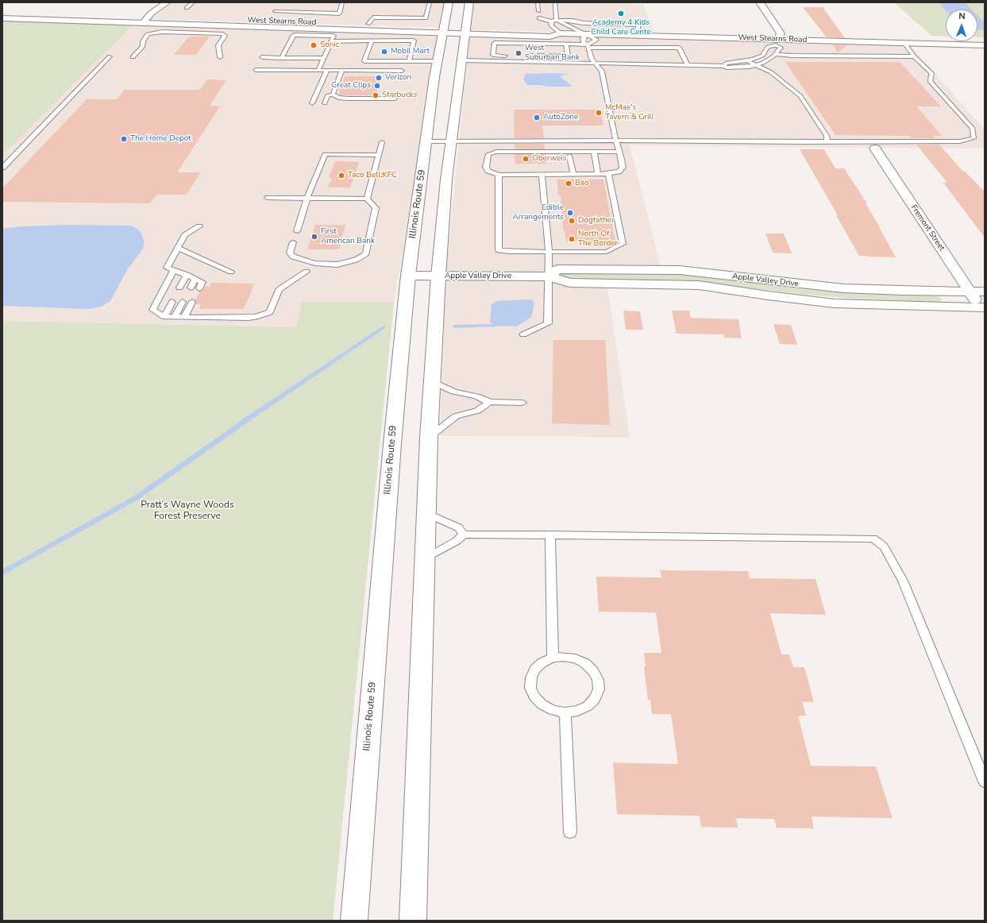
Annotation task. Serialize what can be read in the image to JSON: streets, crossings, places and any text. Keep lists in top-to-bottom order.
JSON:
{
  "streets": {
    "main road": ["West Stearns Road", "Illinois Route 59"],
    "street": ["Fremont Street", "Apple Valley Drive"]
  },
  "crossings": [
    ["West Stearns Road", "Illinois Route 59"],
    ["Illinois Route 59", "Apple Valley Drive"],
    ["Fremont Street", "Apple Valley Drive"]
  ],
  "parks": ["Pratt’s Wayne Woods Forest Preserve"],
  "places": [
    "Academy 4 Kids Child Care Cente",
    "Sonic",
    "Mobil Mart",
    "West Suburban Bank",
    "Verizon",
    "Great Clips",
    "Starbucks",
    "McMae's Tavern & Grill",
    "AutoZone",
    "The Home Depot",
    "Oberweis",
    "Taco Bell;KFC",
    "Bao",
    "Edible Arrangements",
    "Dogfather",
    "First American Bank",
    "North Of The Border"
  ],
  "north": "top"
}
